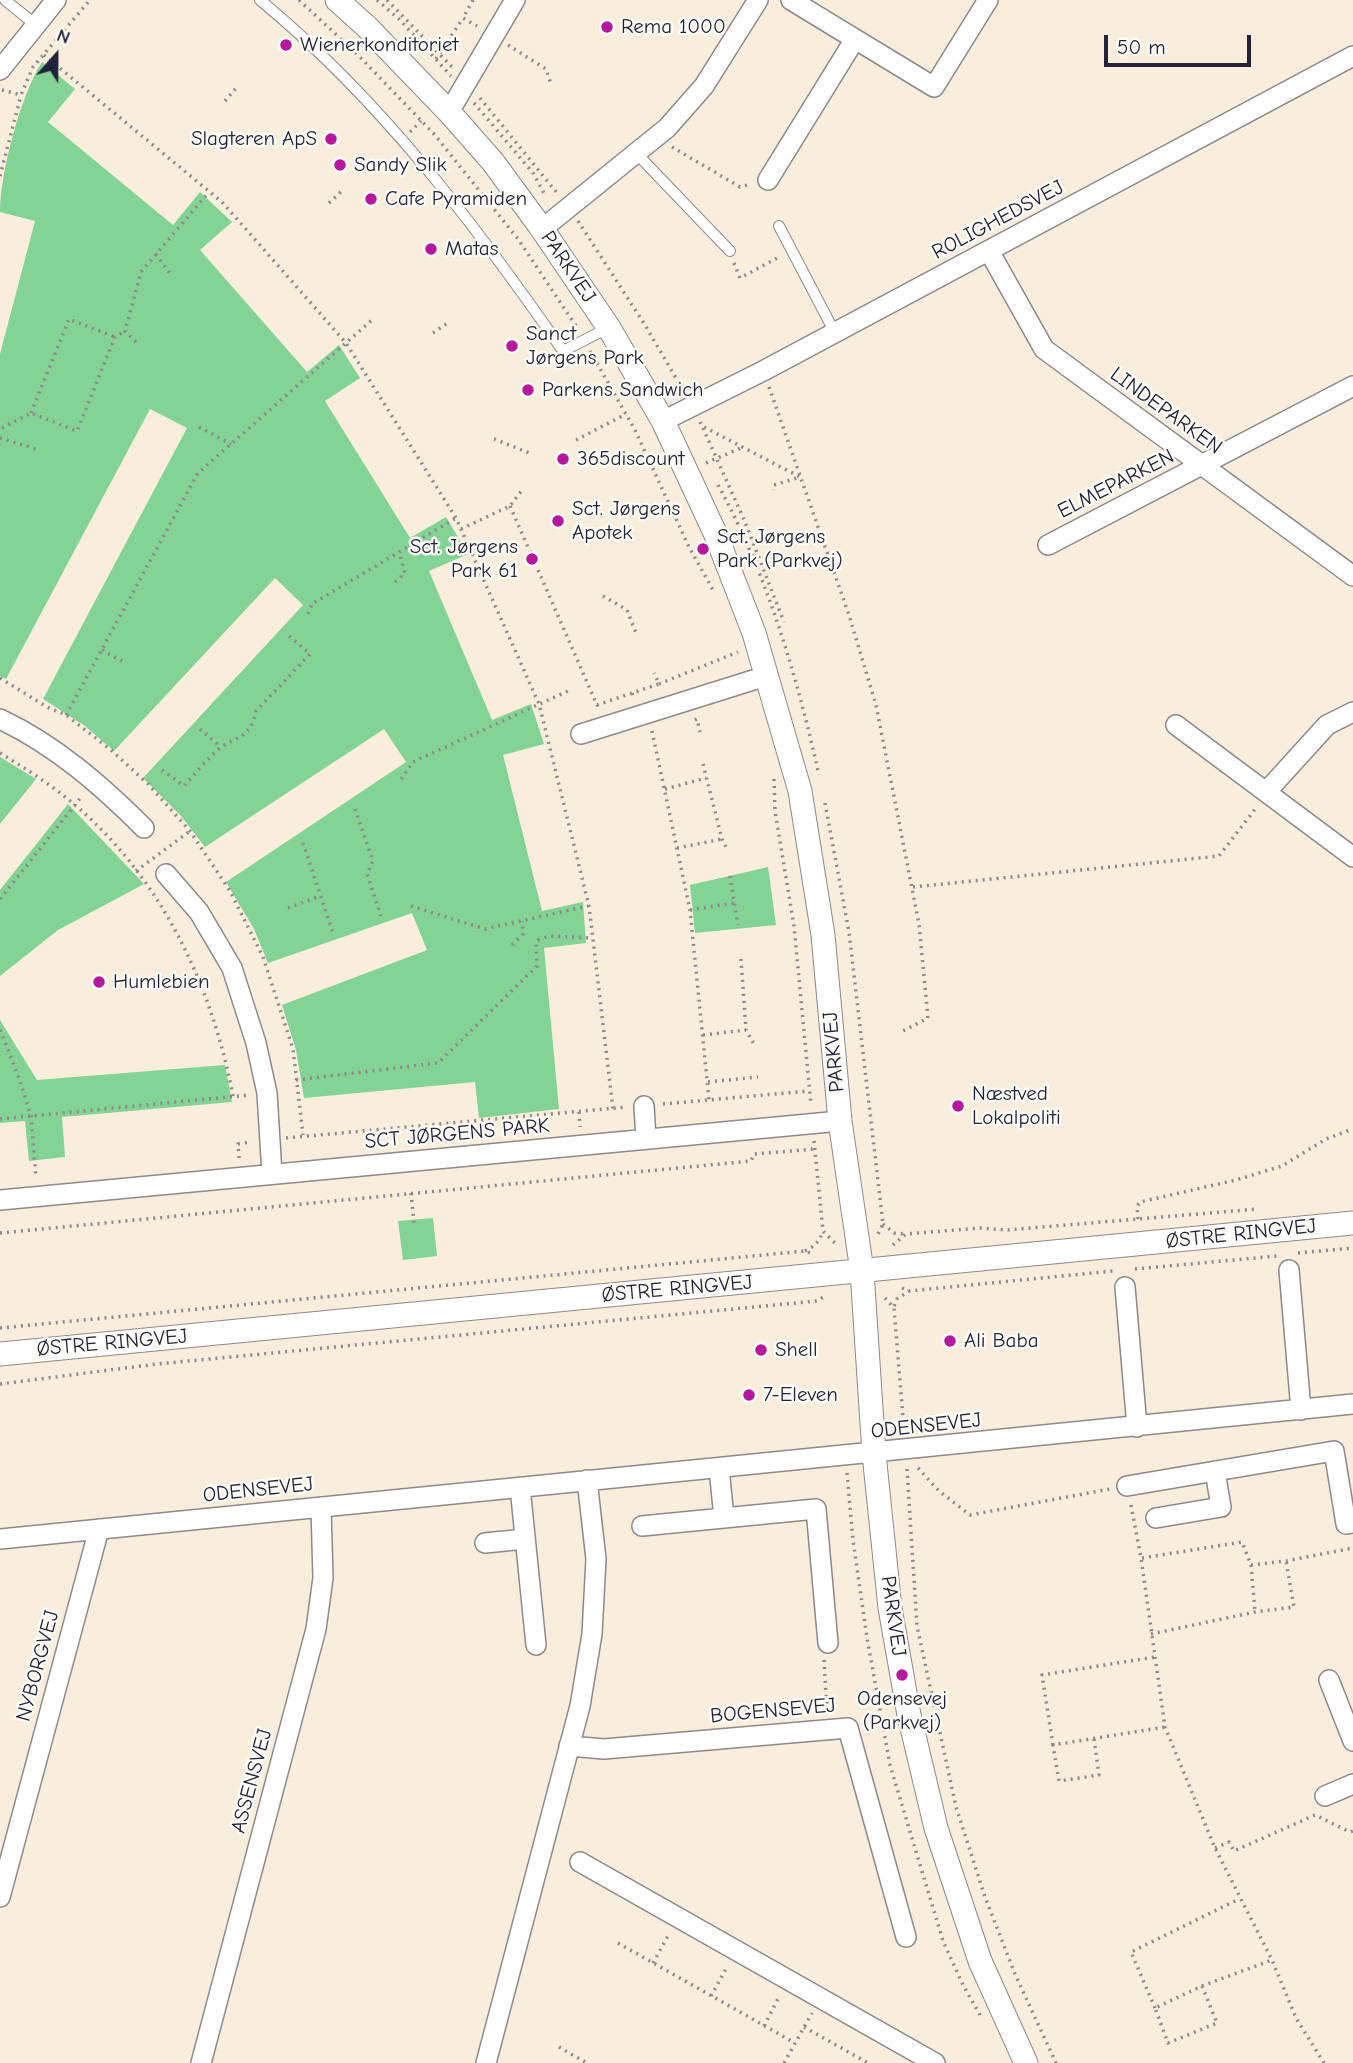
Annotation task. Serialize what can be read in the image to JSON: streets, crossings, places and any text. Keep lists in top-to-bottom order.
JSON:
{
  "streets": {
    "street": [
      "ROLIGHEDSVEJ",
      "PARKVEJ",
      "LINDEPARKEN",
      "ELMEPARKEN",
      "SCT JØRGENS PARK",
      "ØSTRE RINGVEJ",
      "ODENSEVEJ",
      "NYBORGVEJ",
      "BOGENSEVEJ",
      "ASSENSVEJ"
    ]
  },
  "crossings": [
    ["ROLIGHEDSVEJ", "PARKVEJ"],
    ["ROLIGHEDSVEJ", "LINDEPARKEN"],
    ["PARKVEJ", "SCT JØRGENS PARK"],
    ["PARKVEJ", "ØSTRE RINGVEJ"],
    ["PARKVEJ", "ODENSEVEJ"],
    ["LINDEPARKEN", "ELMEPARKEN"],
    ["ODENSEVEJ", "NYBORGVEJ"],
    ["ODENSEVEJ", "ASSENSVEJ"]
  ],
  "places": [
    "Rema 1000",
    "Wienerkonditoriet",
    "Slagteren ApS",
    "Sandy Slik",
    "Cafe Pyramiden",
    "Matas",
    "Sanct Jørgens Park",
    "Parkens Sandwich",
    "365discount",
    "Sct. Jørgens Apotek",
    "Sct. Jørgens Park (Parkvej)",
    "Sct. Jørgens Park 61",
    "Humlebien",
    "Næstved Lokalpoliti",
    "Ali Baba",
    "Shell",
    "7-Eleven",
    "Odensevej (Parkvej)"
  ],
  "scale_bar": "50 m",
  "north": "top"
}
